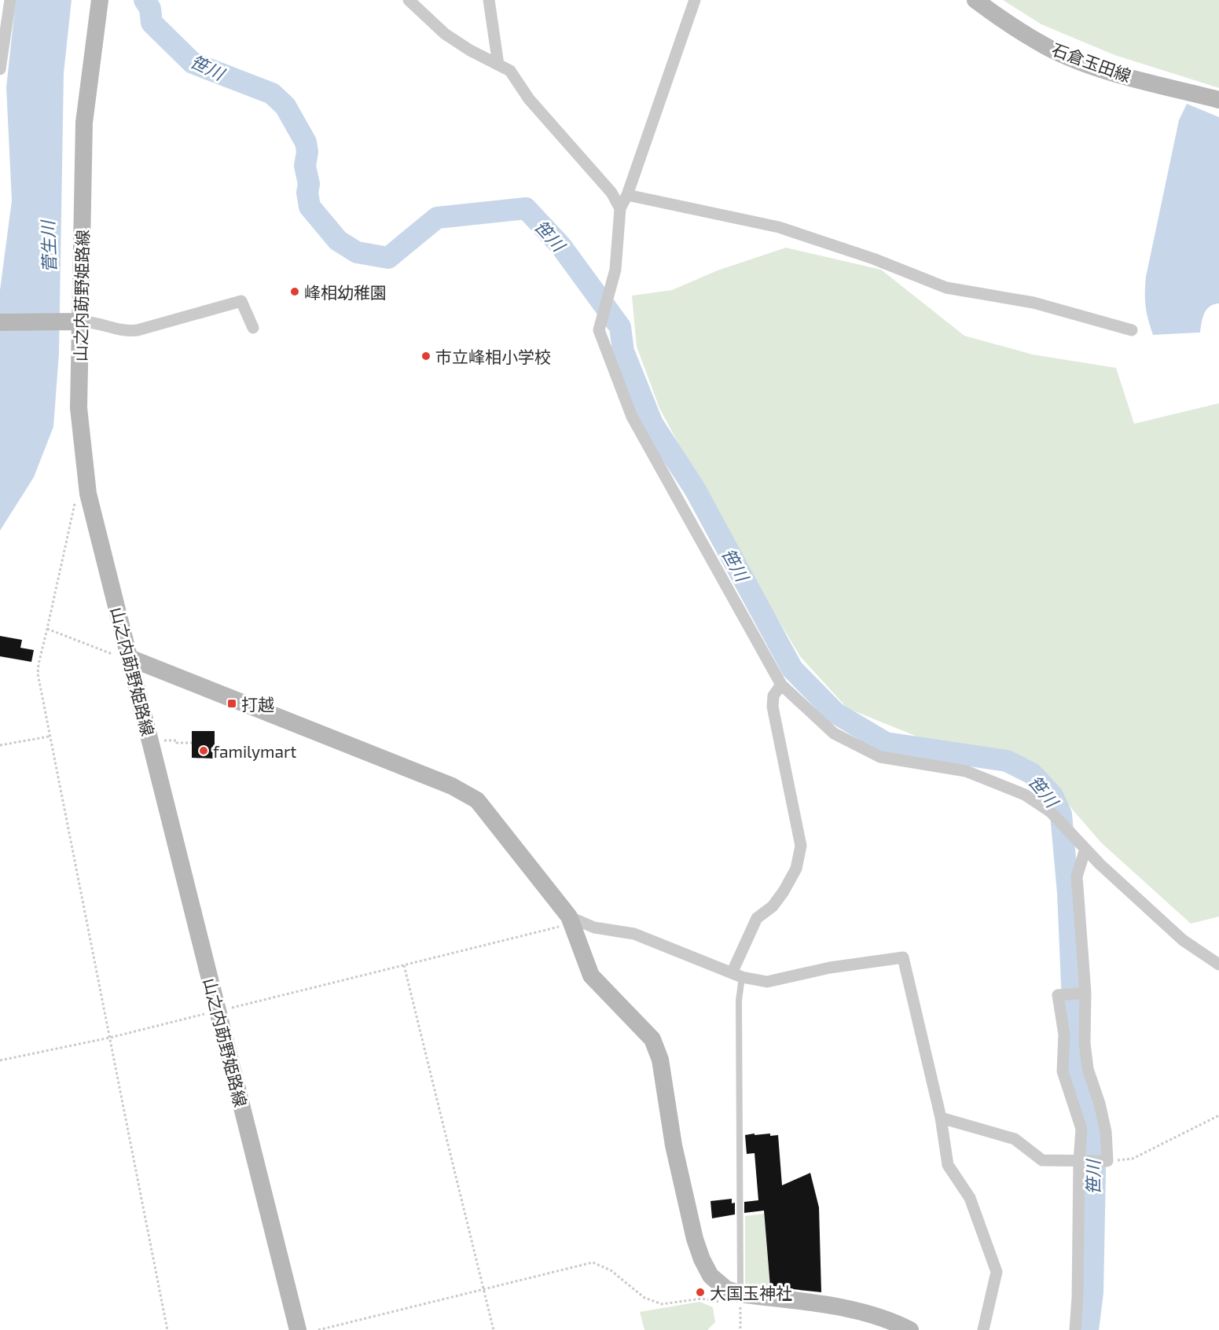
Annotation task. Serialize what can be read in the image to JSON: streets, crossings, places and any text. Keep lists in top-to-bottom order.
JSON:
{
  "streets": {
    "main road": ["石倉玉田線", "山之内莇野姫路線"]
  },
  "water": ["笹川", "菅生川"],
  "places": {
    "other": [
      "峰相幼稚園",
      "市立峰相小学校",
      "familymart",
      "大国玉神社"
    ],
    "transit": ["打越"]
  }
}
